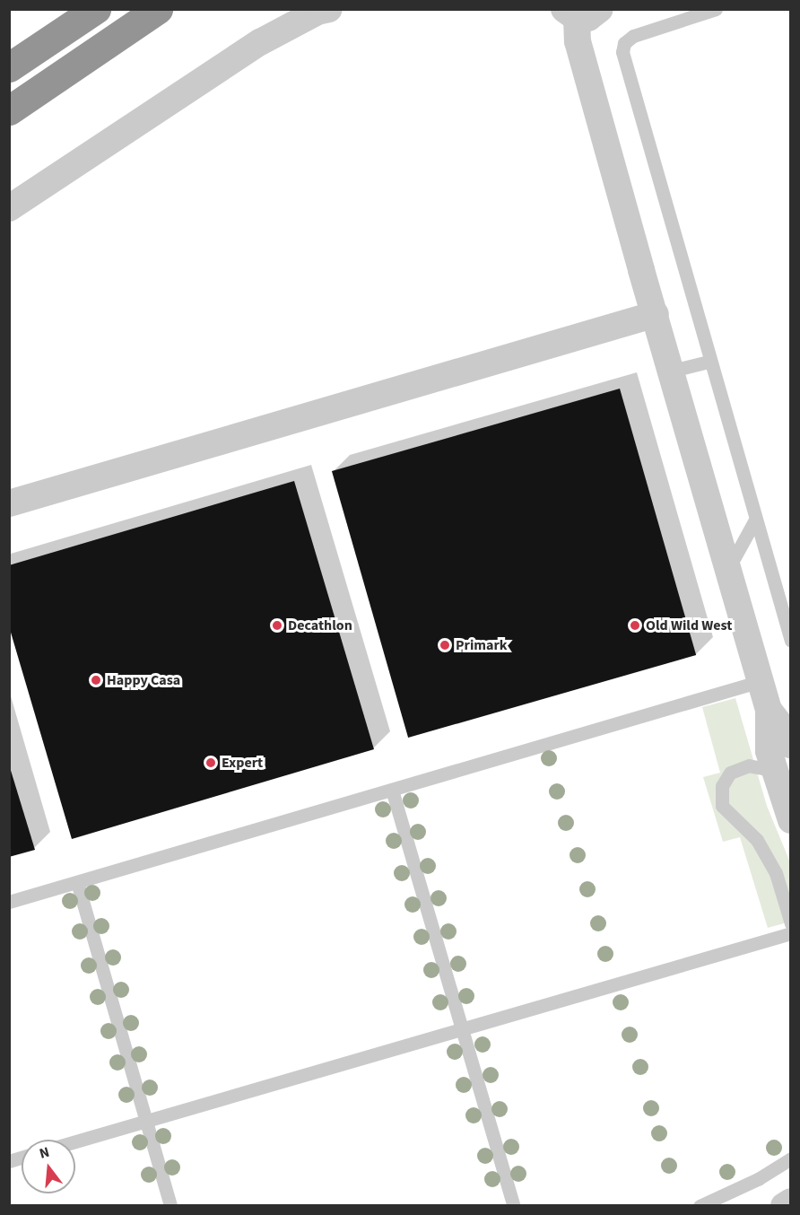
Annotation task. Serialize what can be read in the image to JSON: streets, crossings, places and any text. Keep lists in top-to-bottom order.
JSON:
{
  "places": [
    "Decathlon",
    "Old Wild West",
    "Primark",
    "Happy Casa",
    "Expert"
  ],
  "north": "top"
}
